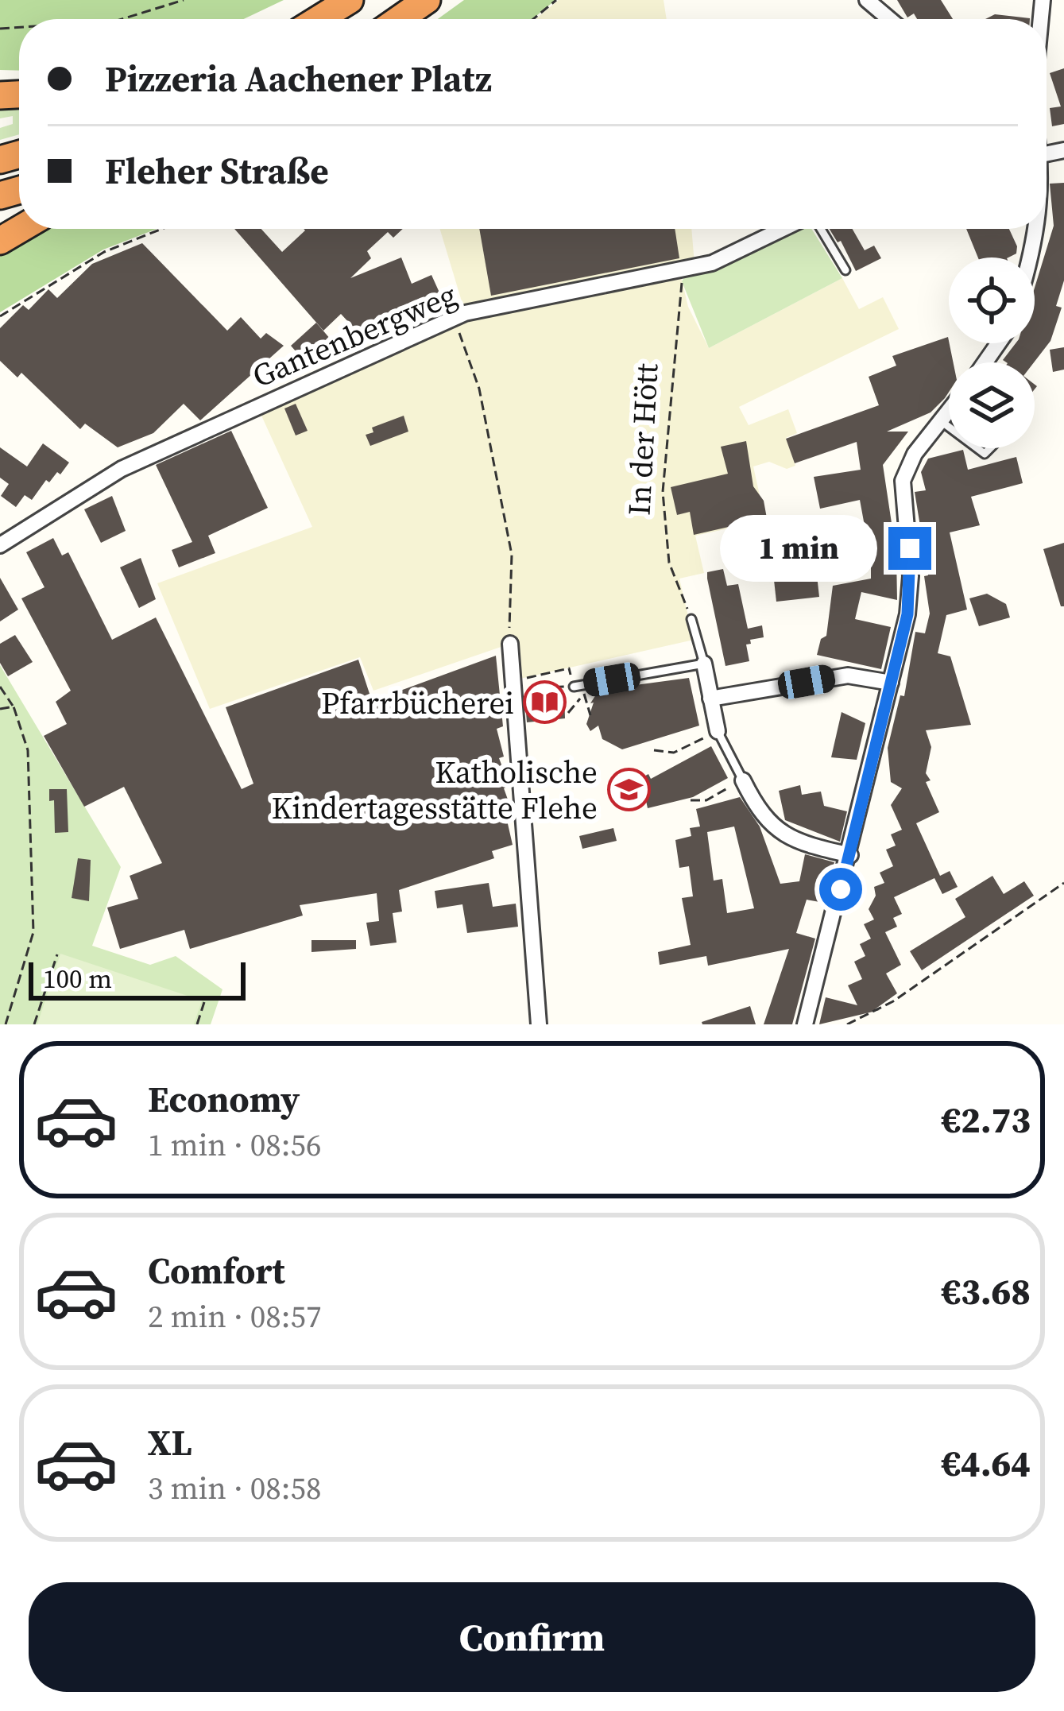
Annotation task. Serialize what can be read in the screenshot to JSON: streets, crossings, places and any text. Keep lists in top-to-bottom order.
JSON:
{
  "streets": {
    "street": ["Gantenbergweg"],
    "path": ["In der Hött"]
  },
  "crossings": [
    ["Gantenbergweg", "In der Hött"]
  ],
  "places": {
    "library": ["Pfarrbücherei"],
    "school or university": ["Katholische Kindertagesstätte Flehe"]
  },
  "scale_bar": "100 m",
  "page": {
    "banner": ["Pizzeria Aachener Platz", "Fleher Straße"],
    "bubble": "1 min",
    "scale": "100 m",
    "list": [
      {
        "name": "Economy",
        "note": "1 min · 08:56",
        "value": "€2.73"
      },
      {
        "name": "Comfort",
        "note": "2 min · 08:57",
        "value": "€3.68"
      },
      {
        "name": "XL",
        "note": "3 min · 08:58",
        "value": "€4.64"
      }
    ],
    "buttons": "Confirm"
  }
}
